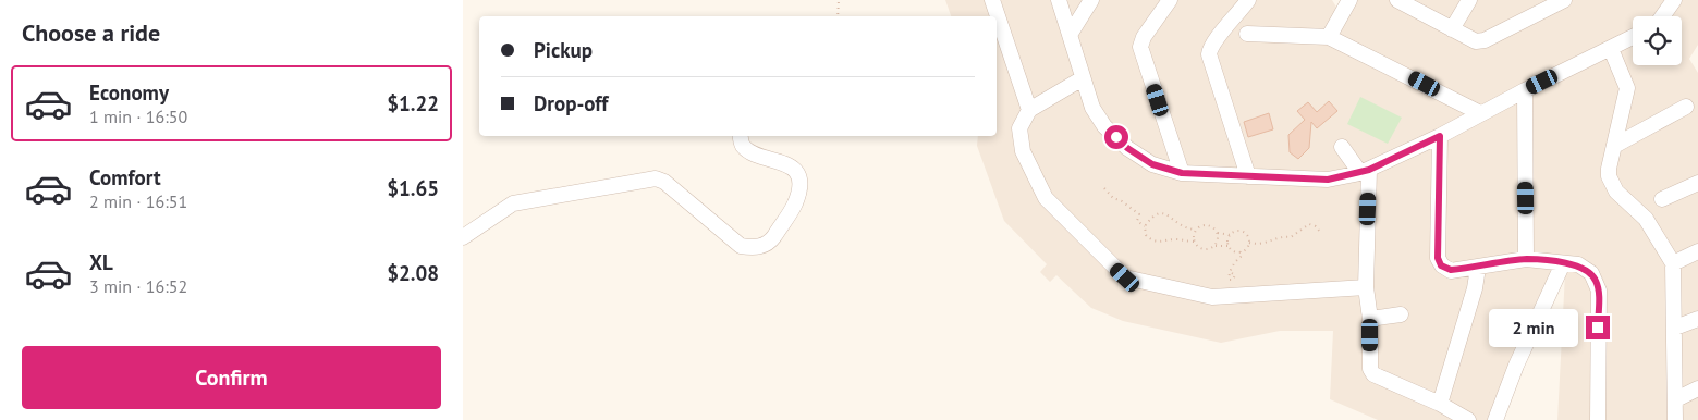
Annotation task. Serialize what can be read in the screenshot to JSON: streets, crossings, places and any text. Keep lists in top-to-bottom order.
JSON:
{
  "page": {
    "heading": "Choose a ride",
    "banner": ["Pickup", "Drop-off"],
    "list": [
      {
        "name": "Economy",
        "note": "1 min · 16:50",
        "value": "$1.22"
      },
      {
        "name": "Comfort",
        "note": "2 min · 16:51",
        "value": "$1.65"
      },
      {
        "name": "XL",
        "note": "3 min · 16:52",
        "value": "$2.08"
      }
    ],
    "bubble": "2 min",
    "buttons": "Confirm"
  }
}
